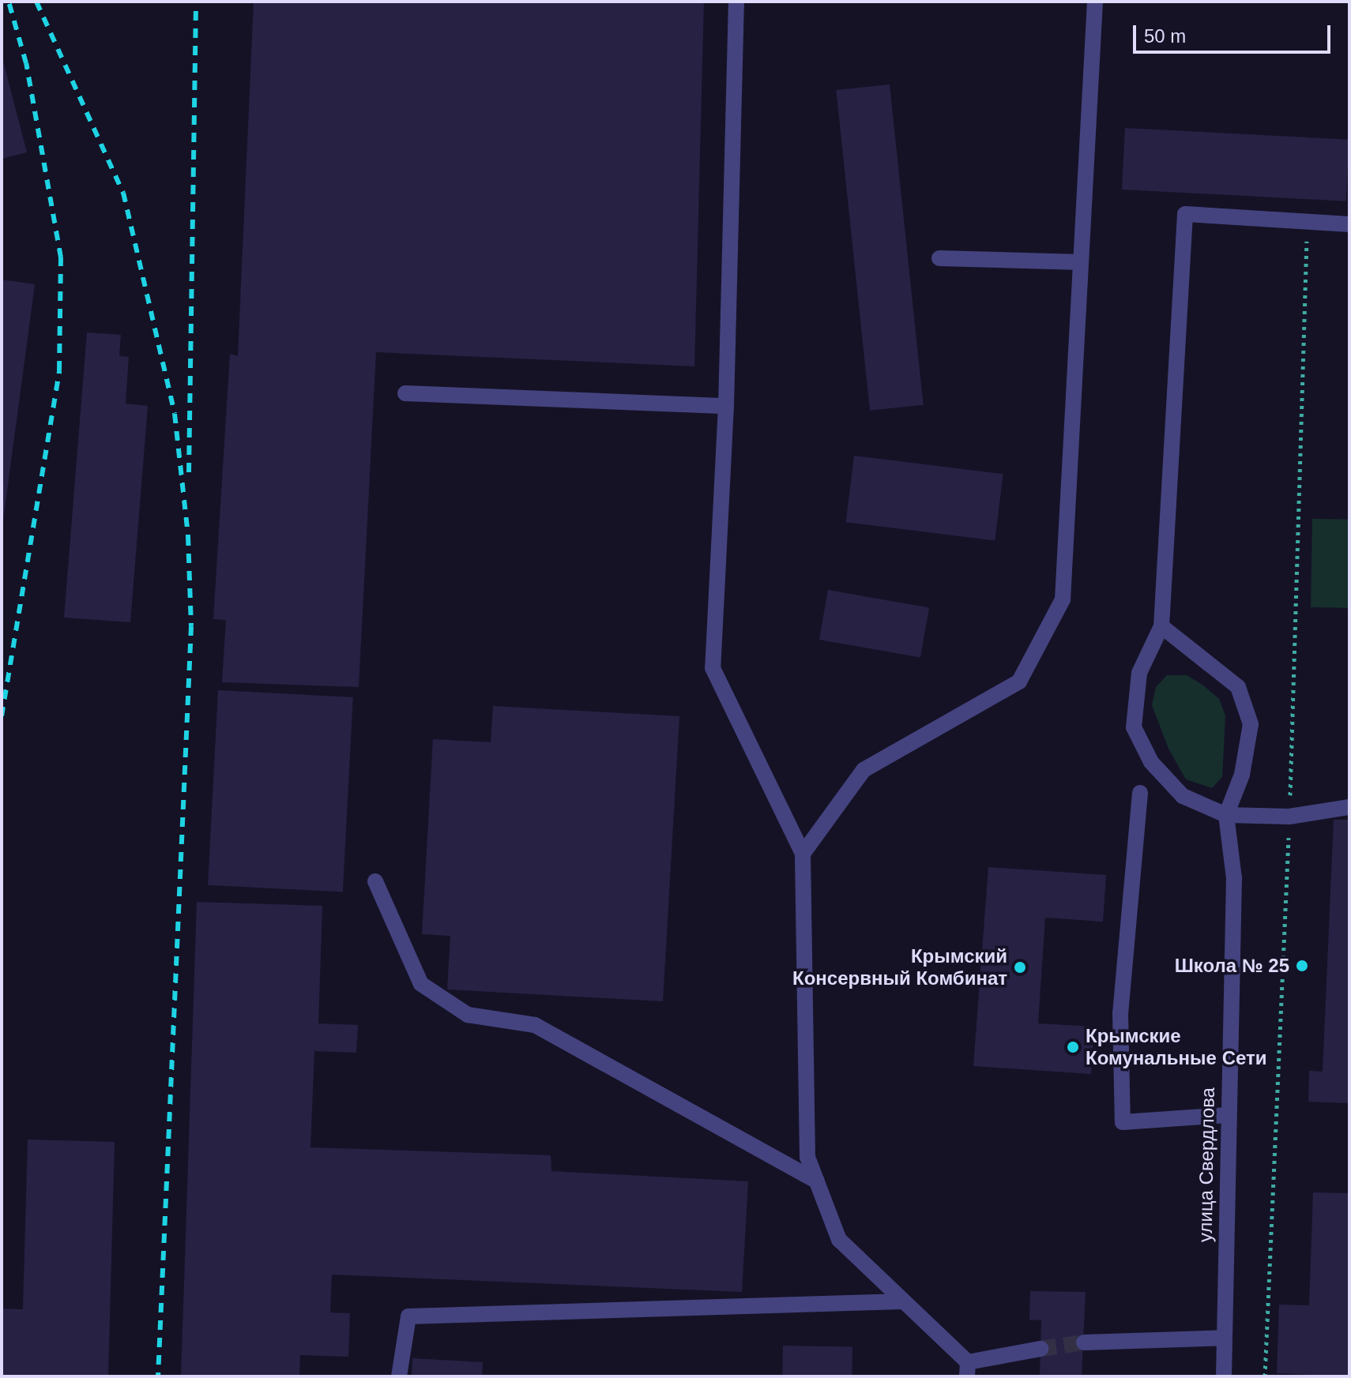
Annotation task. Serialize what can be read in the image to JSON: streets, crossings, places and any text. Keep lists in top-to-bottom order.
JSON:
{
  "streets": {
    "street": ["улица Свердлова"]
  },
  "places": ["Школа № 25", "Крымский Консервный Комбинат", "Крымские Комунальные Сети"],
  "scale_bar": "50 m"
}
